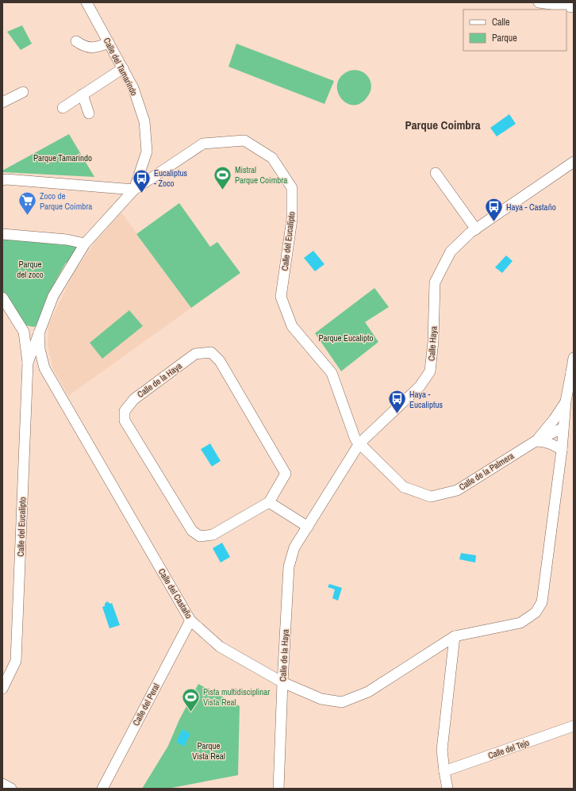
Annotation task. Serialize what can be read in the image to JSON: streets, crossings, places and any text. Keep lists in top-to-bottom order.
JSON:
{
  "streets": {
    "street": [
      "Calle del Tamarindo",
      "Calle del Eucalipto",
      "Calle Haya",
      "Calle de la Haya",
      "Calle de la Palmera",
      "Calle del Castaño",
      "Calle del Peral",
      "Calle del Tejo"
    ]
  },
  "crossings": [
    ["Calle del Tamarindo", "Calle del Eucalipto"],
    ["Calle del Eucalipto", "Calle Haya"],
    ["Calle del Eucalipto", "Calle de la Haya"],
    ["Calle del Eucalipto", "Calle de la Palmera"],
    ["Calle del Eucalipto", "Calle del Castaño"],
    ["Calle Haya", "Calle de la Haya"],
    ["Calle Haya", "Calle de la Palmera"],
    ["Calle de la Haya", "Calle de la Palmera"],
    ["Calle de la Haya", "Calle del Castaño"],
    ["Calle del Castaño", "Calle del Peral"]
  ],
  "districts": ["Parque Coimbra"],
  "parks": [
    "Parque Tamarindo",
    "Parque del zoco",
    "Parque Eucalipto",
    "Parque Vista Real"
  ],
  "places": {
    "sports": ["Mistral Parque Coimbra", "Pista multidisciplinar Vista Real"],
    "bus stop": ["Eucaliptus - Zoco", "Haya - Castaño", "Haya - Eucaliptus"],
    "supermarket": ["Zoco de Parque Coimbra"]
  },
  "legend": ["Calle", "Parque"]
}
